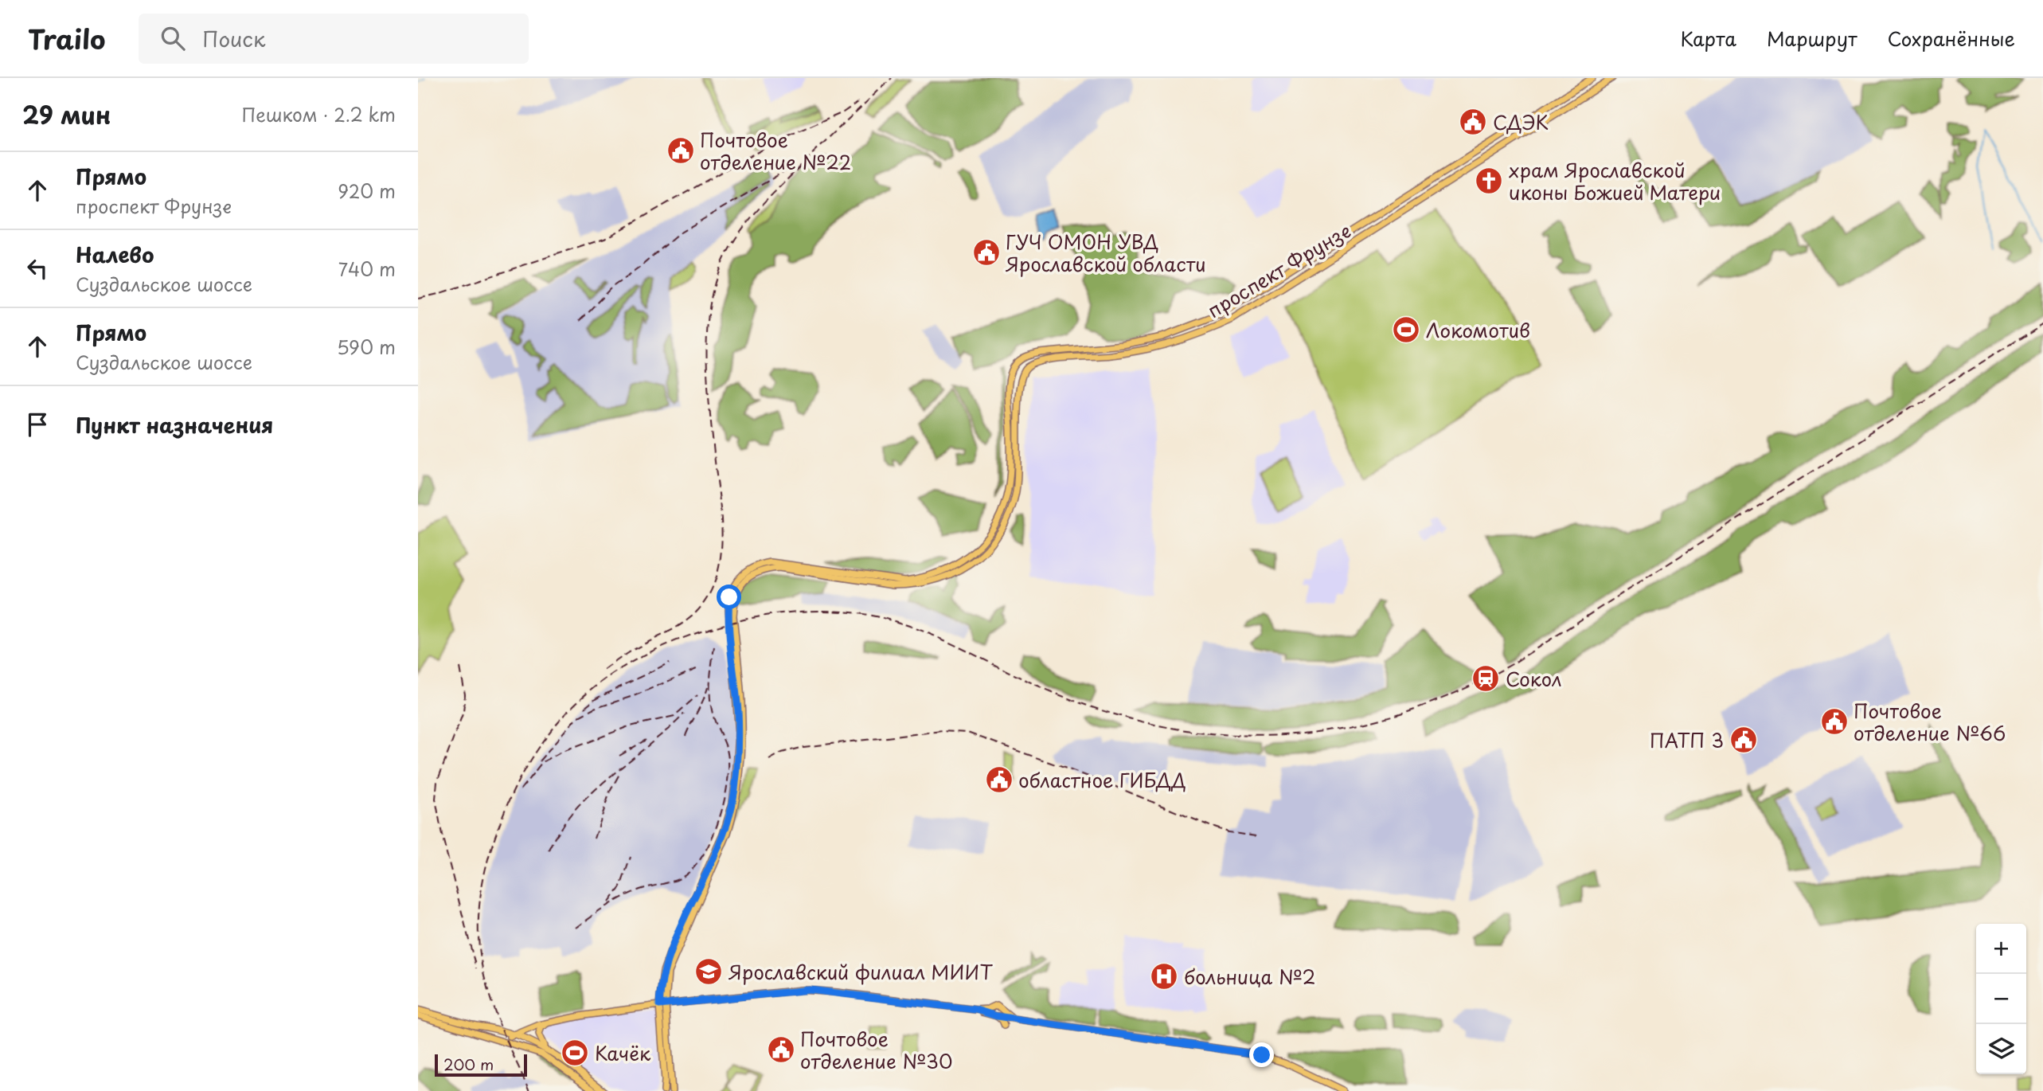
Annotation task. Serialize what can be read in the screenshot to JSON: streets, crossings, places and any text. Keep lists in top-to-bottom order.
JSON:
{
  "streets": {
    "main road": ["проспект Фрунзе"]
  },
  "places": {
    "public building": [
      "СДЭК",
      "Почтовое отделение №22",
      "ГУЧ ОМОН УВД Ярославской области",
      "Почтовое отделение №66",
      "ПАТП 3",
      "областное ГИБДД",
      "Почтовое отделение №30"
    ],
    "church": ["храм Ярославской иконы Божией Матери"],
    "sports": ["Локомотив", "Качёк"],
    "station": ["Сокол"],
    "school or university": ["Ярославский филиал МИИТ"],
    "hospital": ["больница №2"]
  },
  "scale_bar": "200 m",
  "page": {
    "header": "Trailo",
    "search": "Поиск",
    "nav": ["Карта", "Маршрут", "Сохранённые"],
    "heading": ["29 мин", "Пешком · 2.2 km"],
    "list": [
      ["Прямо", "проспект Фрунзе", "920 m"],
      ["Налево", "Суздальское шоссе", "740 m"],
      ["Прямо", "Суздальское шоссе", "590 m"],
      "Пункт назначения"
    ],
    "map_buttons": ["+", "−"],
    "scale": "200 m"
  }
}
